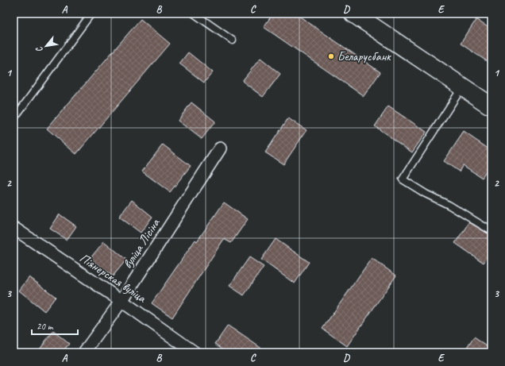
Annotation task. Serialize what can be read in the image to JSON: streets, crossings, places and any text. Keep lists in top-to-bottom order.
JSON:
{
  "streets": {
    "street": ["вуліца Лісіна", "Піянерская вуліца"]
  },
  "crossings": [
    ["вуліца Лісіна", "Піянерская вуліца"]
  ],
  "places": ["Беларусбанк"],
  "scale_bar": "20 m",
  "north": "bottom left",
  "grid": {
    "columns": [
      "A",
      "B",
      "C",
      "D",
      "E"
    ],
    "rows": ["1", "2", "3"]
  }
}
